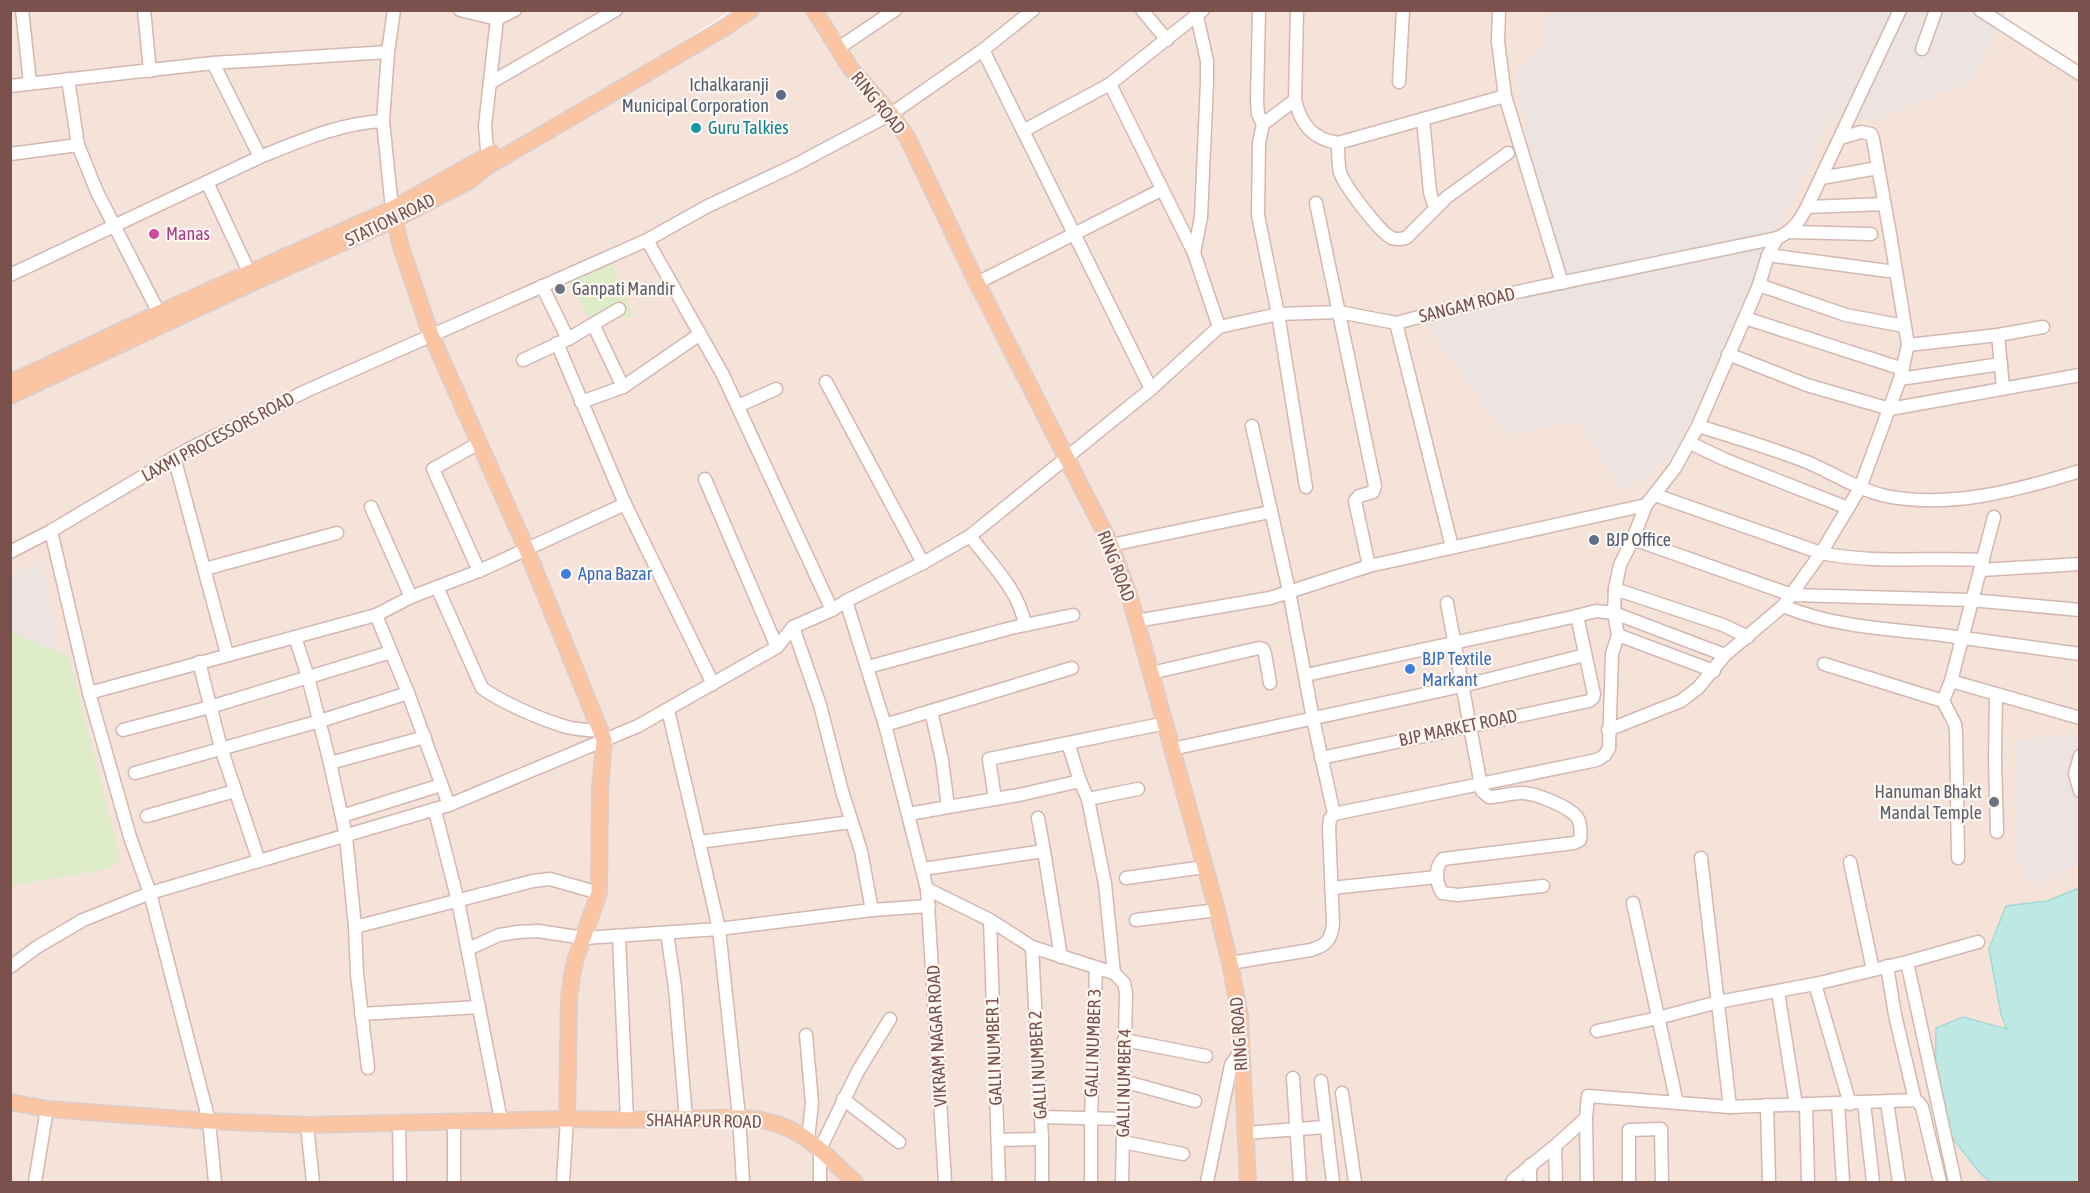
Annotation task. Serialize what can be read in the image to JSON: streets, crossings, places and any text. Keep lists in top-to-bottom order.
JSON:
{
  "streets": {
    "main road": ["RING ROAD", "STATION ROAD", "SHAHAPUR ROAD"],
    "street": [
      "SANGAM ROAD",
      "LAXMI PROCESSORS ROAD",
      "BJP MARKET ROAD",
      "VIKRAM NAGAR ROAD",
      "GALLI NUMBER 3",
      "GALLI NUMBER 1",
      "GALLI NUMBER 2",
      "GALLI NUMBER 4"
    ]
  },
  "crossings": [
    ["RING ROAD", "LAXMI PROCESSORS ROAD"]
  ],
  "places": [
    "Ichalkaranji Municipal Corporation",
    "Guru Talkies",
    "Manas",
    "Ganpati Mandir",
    "BJP Office",
    "Apna Bazar",
    "BJP Textile Markant",
    "Hanuman Bhakt Mandal Temple"
  ]
}
